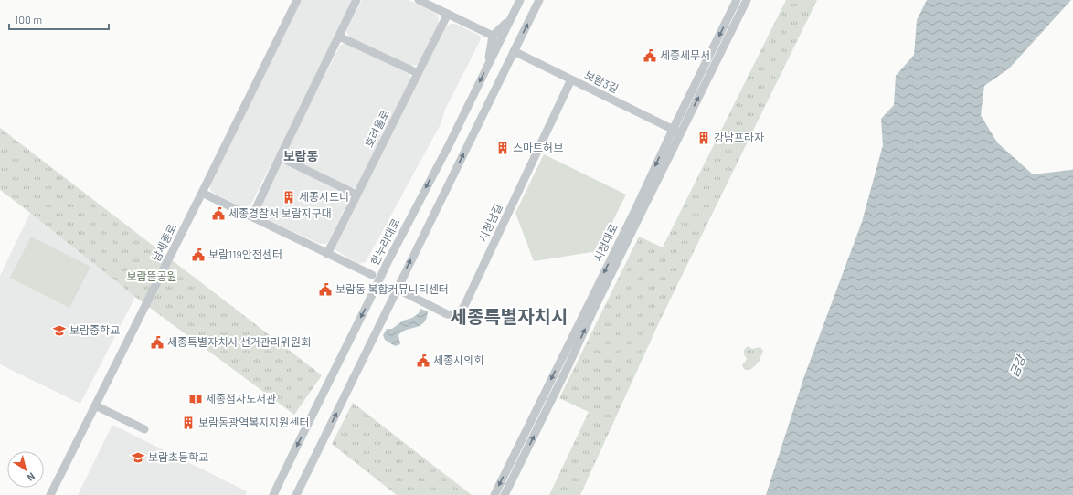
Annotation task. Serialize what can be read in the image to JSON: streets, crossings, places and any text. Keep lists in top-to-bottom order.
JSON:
{
  "streets": {
    "street": [
      "보람3길",
      "호려울로",
      "시청남길",
      "한누리대로",
      "남세종로",
      "시청대로"
    ]
  },
  "crossings": [
    ["보람3길", "시청남길"],
    ["보람3길", "시청대로"]
  ],
  "districts": ["보람동", "세종특별자치시"],
  "water": ["금강"],
  "parks": ["보람뜰공원"],
  "places": {
    "public building": [
      "세종세무서",
      "세종경찰서 보람지구대",
      "보람119안전센터",
      "보람동 복합커뮤니티센터",
      "세종특별자치시 선거관리위원회",
      "세종시의회"
    ],
    "building": [
      "강남프라자",
      "스마트허브",
      "세종시드니",
      "보람동광역복지지원센터"
    ],
    "school or university": ["보람중학교", "보람초등학교"],
    "library": ["세종점자도서관"]
  },
  "scale_bar": "100 m",
  "north": "bottom right"
}
